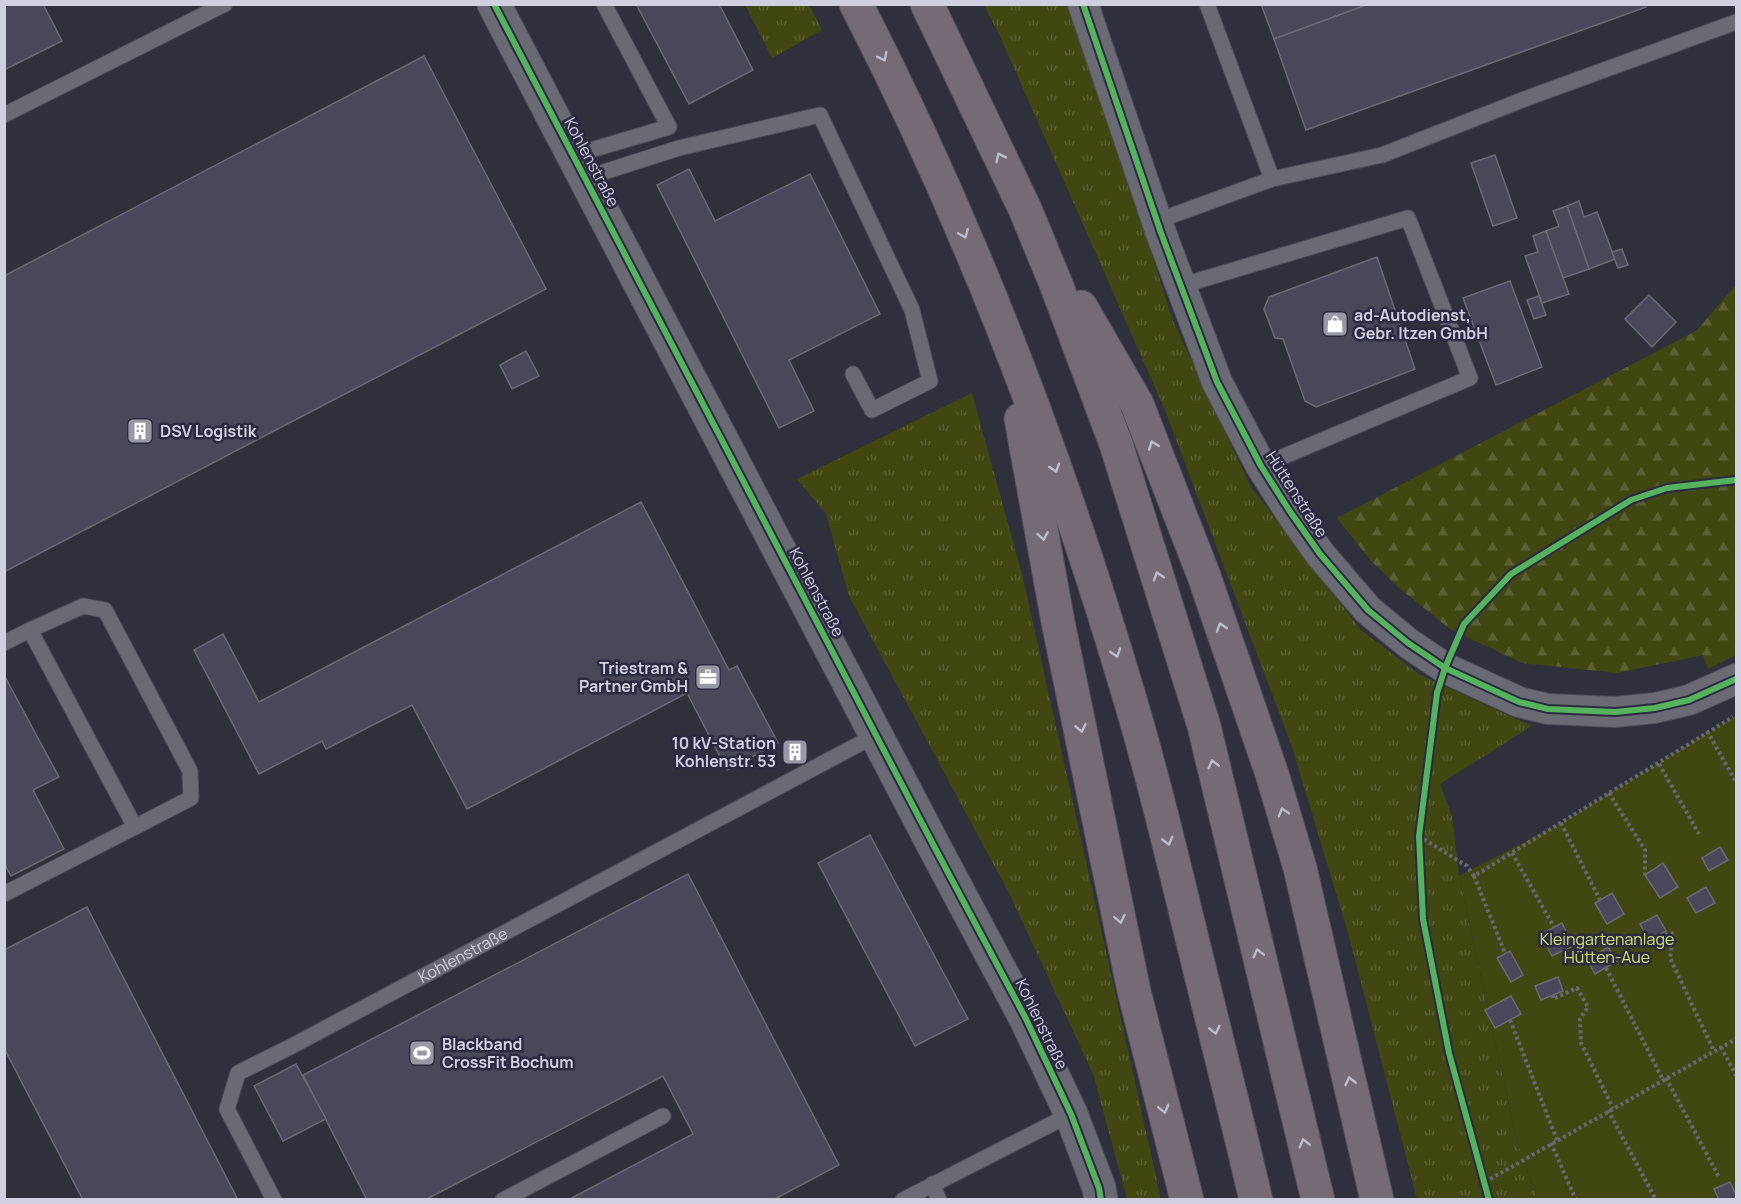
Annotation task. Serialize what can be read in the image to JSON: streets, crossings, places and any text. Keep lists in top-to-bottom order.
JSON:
{
  "streets": {
    "street": ["Kohlenstraße", "Hüttenstraße"]
  },
  "parks": ["Kleingartenanlage Hütten-Aue"],
  "places": {
    "shop": ["ad-Autodienst, Gebr. Itzen GmbH"],
    "building": ["DSV Logistik", "10 kV-Station Kohlenstr. 53"],
    "office": ["Triestram & Partner GmbH"],
    "sports": ["Blackband CrossFit Bochum"]
  }
}
